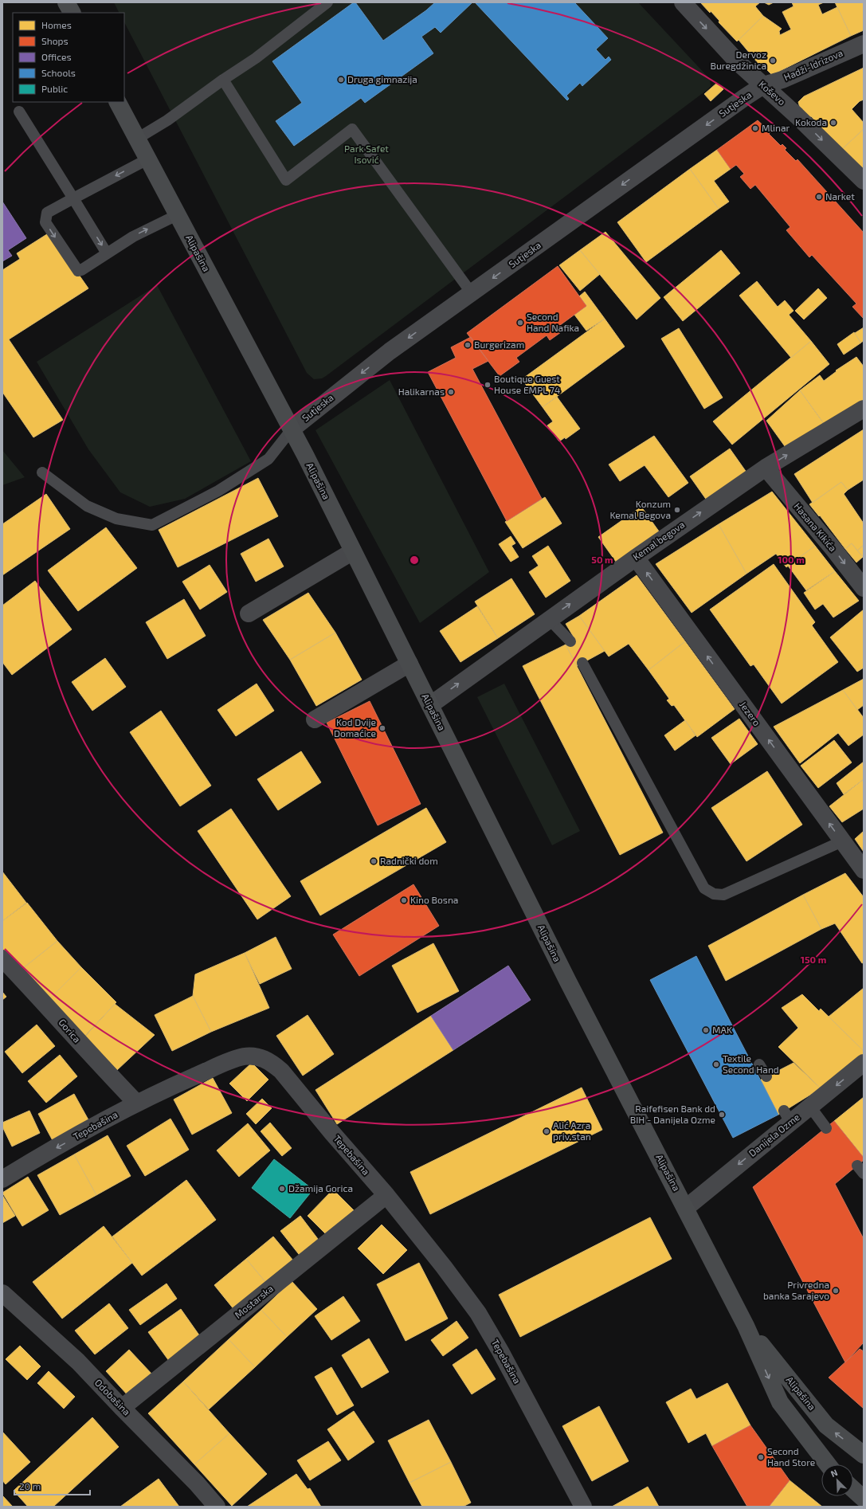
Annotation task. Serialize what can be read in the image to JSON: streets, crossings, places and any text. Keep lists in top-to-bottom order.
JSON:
{
  "streets": {
    "main road": ["Alipašina"],
    "street": [
      "Hadži-Idrizova",
      "Koševo",
      "Sutjeska",
      "Hasana Kikića",
      "Kemal begova",
      "Jezero",
      "Gorica",
      "Tepebašina",
      "Danijela Ozme",
      "Mostarska",
      "Odobašina"
    ]
  },
  "crossings": [
    ["Hadži-Idrizova", "Koševo"],
    ["Hadži-Idrizova", "Sutjeska"],
    ["Koševo", "Sutjeska"],
    ["Sutjeska", "Alipašina"],
    ["Alipašina", "Kemal begova"],
    ["Alipašina", "Danijela Ozme"],
    ["Hasana Kikića", "Kemal begova"],
    ["Kemal begova", "Jezero"],
    ["Gorica", "Tepebašina"],
    ["Tepebašina", "Mostarska"],
    ["Mostarska", "Odobašina"]
  ],
  "one_way": [
    "Koševo",
    "Sutjeska",
    "Hasana Kikića",
    "Kemal begova",
    "Jezero",
    "Danijela Ozme"
  ],
  "parks": ["Park Safet Isović"],
  "places": [
    "Dervoz Buregdžinica",
    "Druga gimnazija",
    "Kokoda",
    "Mlinar",
    "Narket",
    "Second Hand Nafika",
    "Burgerizam",
    "Boutique Guest House EMPL 74",
    "Halikarnas",
    "Konzum Kemal Begova",
    "Kod Dvije Domaćice",
    "Radnički dom",
    "Kino Bosna",
    "MAK",
    "Textile Second Hand",
    "Raifefisen Bank dd BIH - Danijela Ozme",
    "Alić Azra priv.stan",
    "Džamija Gorica",
    "Privredna banka Sarajevo",
    "Second Hand Store"
  ],
  "legend": [
    "Homes",
    "Shops",
    "Offices",
    "Schools",
    "Public"
  ],
  "scale_bar": "20 m",
  "north": "top left",
  "rings": ["50 m", "100 m", "150 m"]
}
